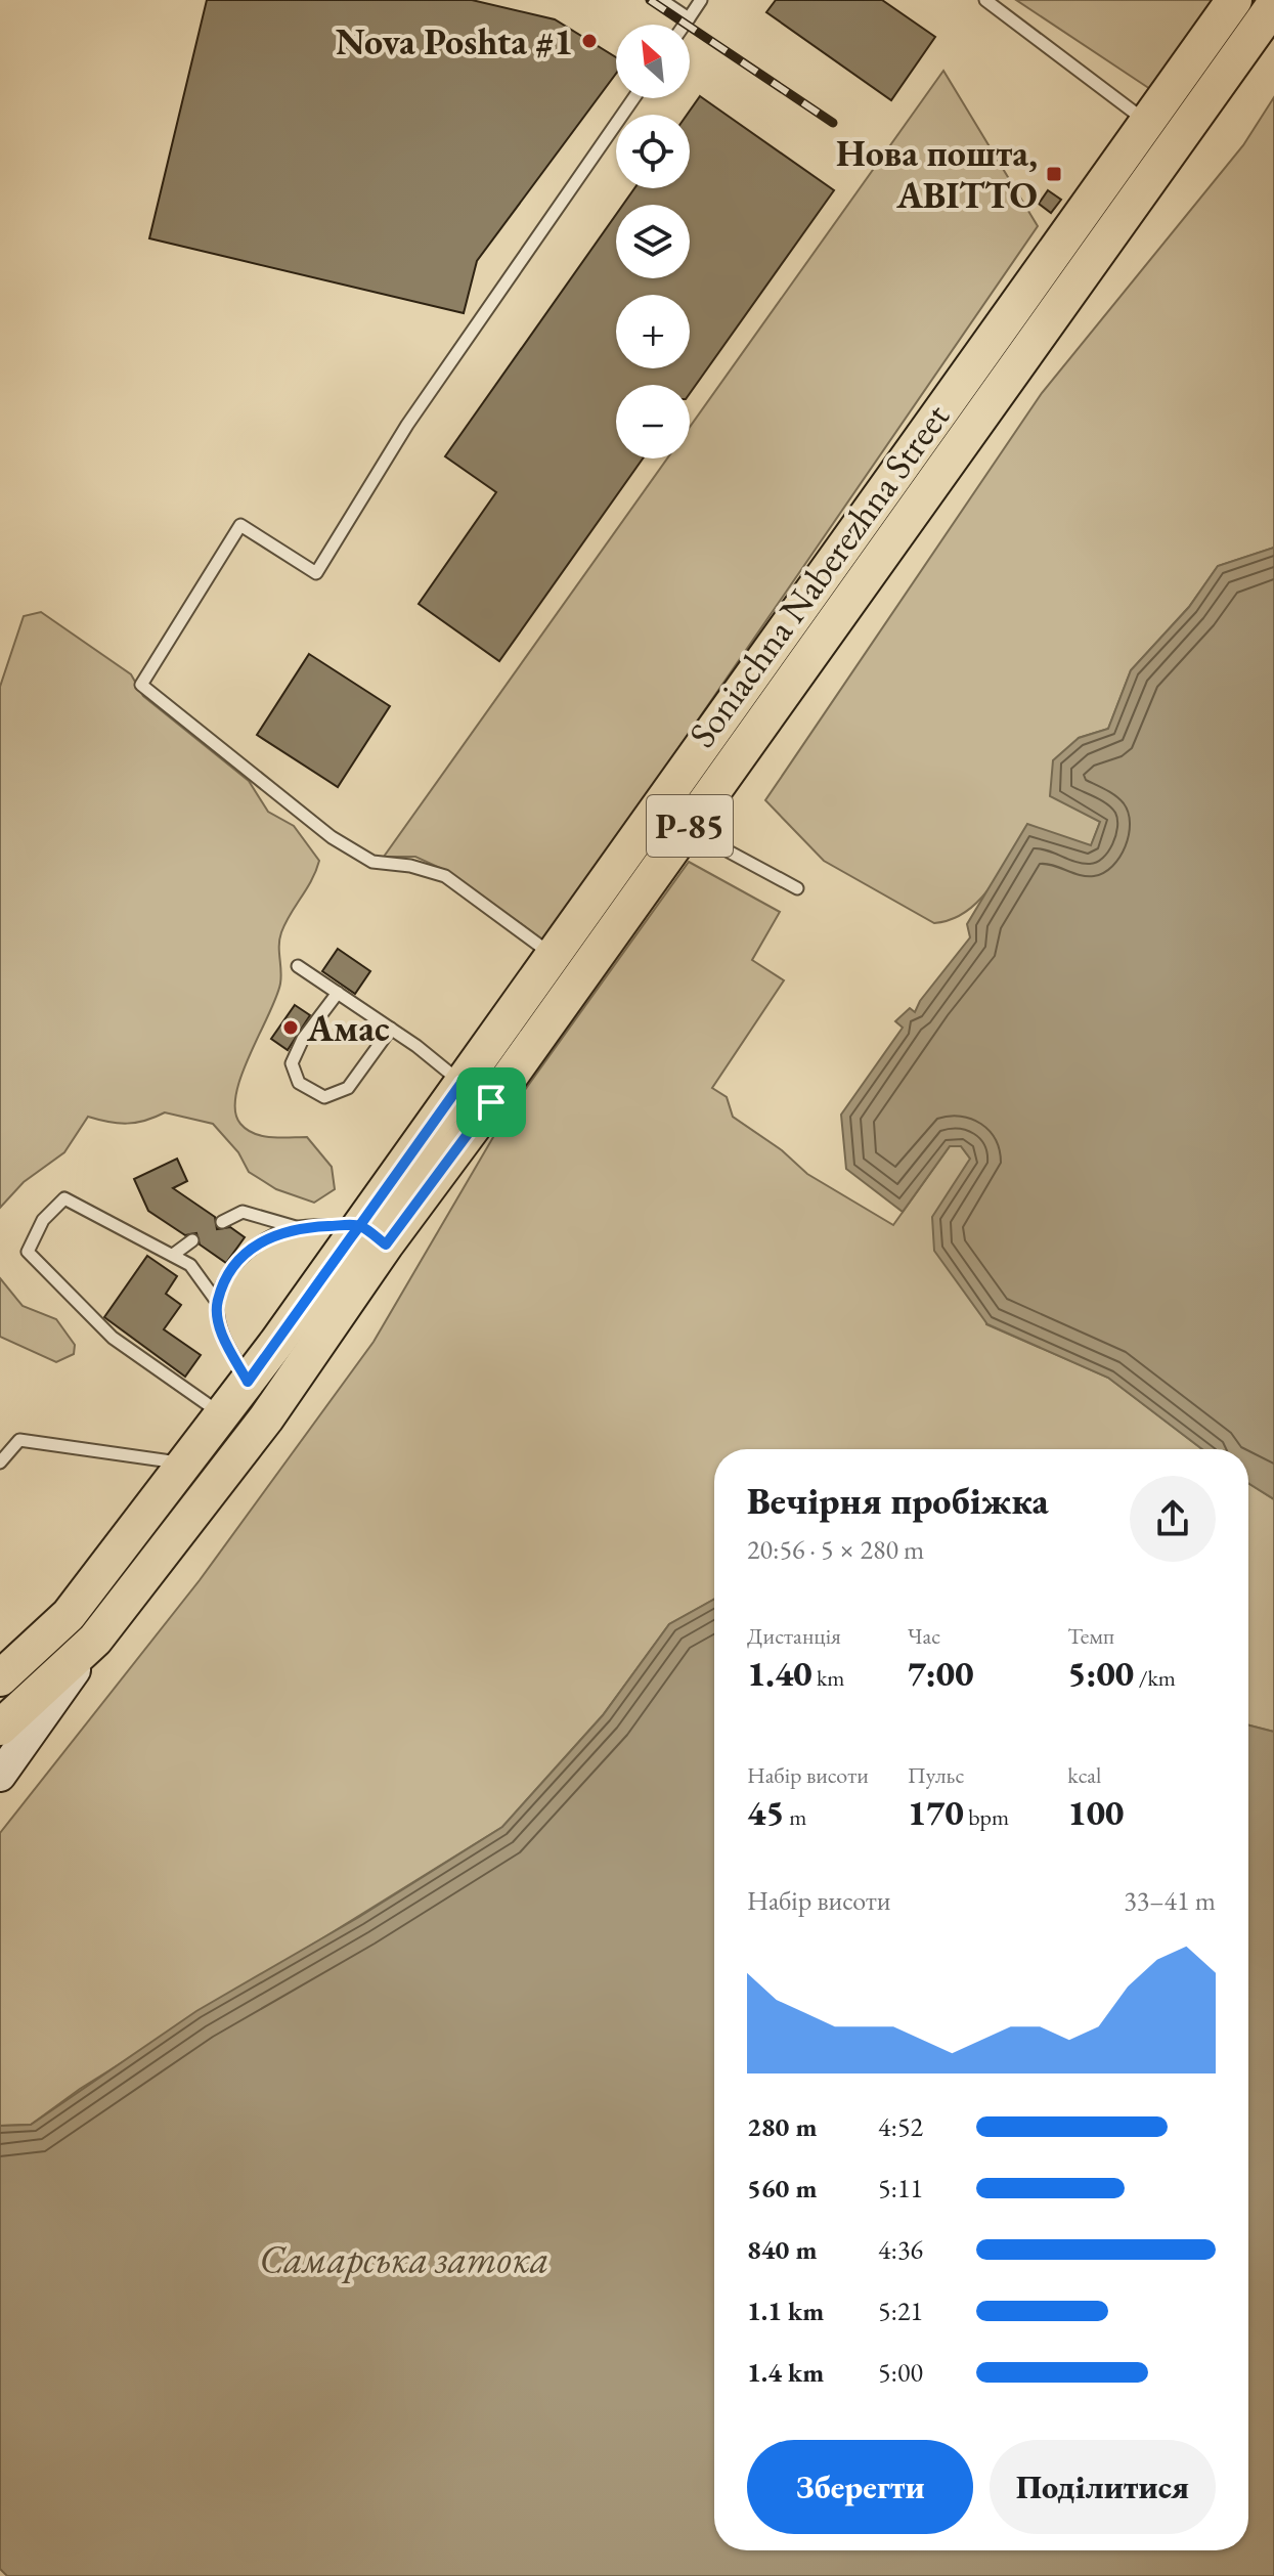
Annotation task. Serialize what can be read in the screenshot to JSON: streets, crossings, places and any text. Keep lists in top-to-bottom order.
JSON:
{
  "streets": {
    "main road": ["Soniachna Naberezhna Street", "Р-85"]
  },
  "water": ["Самарська затока"],
  "places": {
    "other": ["Nova Poshta #1", "Амас"],
    "transit": ["Нова пошта, АВІТТО"]
  },
  "north": "top left",
  "page": {
    "map_buttons": ["+", "−"],
    "heading": ["Вечірня пробіжка", "20:56 · 5 × 280 m"],
    "stats": [
      ["Дистанція", "1.40 km"],
      ["Час", "7:00"],
      ["Темп", "5:00 /km"],
      ["Набір висоти", "45 m"],
      ["Пульс", "170 bpm"],
      ["kcal", "100"]
    ],
    "chart": ["Набір висоти", "33–41 m"],
    "list": [
      {
        "name": "280 m",
        "note": "4:52"
      },
      {
        "name": "560 m",
        "note": "5:11"
      },
      {
        "name": "840 m",
        "note": "4:36"
      },
      {
        "name": "1.1 km",
        "note": "5:21"
      },
      {
        "name": "1.4 km",
        "note": "5:00"
      }
    ],
    "buttons": ["Зберегти", "Поділитися"]
  }
}
